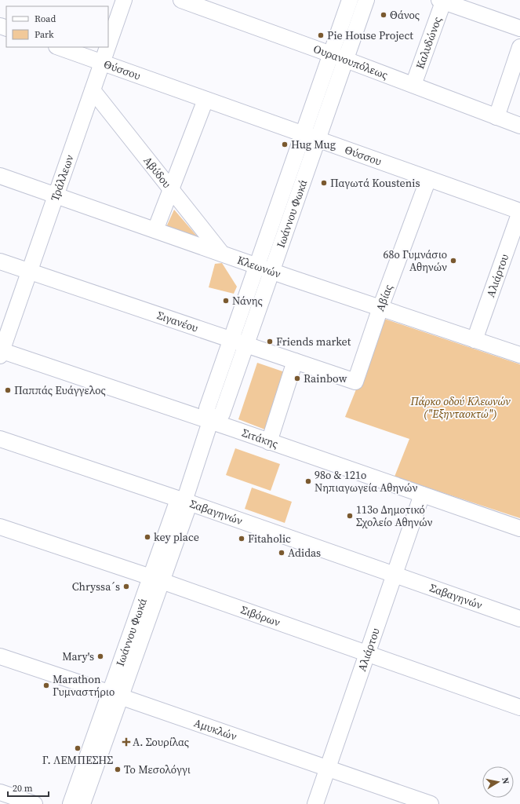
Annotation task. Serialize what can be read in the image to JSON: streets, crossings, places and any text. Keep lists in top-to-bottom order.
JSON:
{
  "streets": {
    "street": [
      "Καλυδώνος",
      "Ουρανουπόλεως",
      "Θύσσου",
      "Αβύδου",
      "Τράλλεων",
      "Ιωάννου Φωκά",
      "Κλεωνών",
      "Αλιάρτου",
      "Αβίας",
      "Σιγανέου",
      "Σιτάκης",
      "Σαβαγηνών",
      "Σιβόρων",
      "Αμυκλών"
    ]
  },
  "crossings": [
    ["Καλυδώνος", "Ουρανουπόλεως"],
    ["Ουρανουπόλεως", "Ιωάννου Φωκά"],
    ["Θύσσου", "Τράλλεων"],
    ["Θύσσου", "Ιωάννου Φωκά"],
    ["Θύσσου", "Αλιάρτου"],
    ["Θύσσου", "Αβίας"],
    ["Αβύδου", "Τράλλεων"],
    ["Αβύδου", "Κλεωνών"],
    ["Τράλλεων", "Κλεωνών"],
    ["Τράλλεων", "Σιγανέου"],
    ["Τράλλεων", "Σιτάκης"],
    ["Ιωάννου Φωκά", "Κλεωνών"],
    ["Ιωάννου Φωκά", "Σιγανέου"],
    ["Ιωάννου Φωκά", "Σιτάκης"],
    ["Ιωάννου Φωκά", "Σαβαγηνών"],
    ["Ιωάννου Φωκά", "Σιβόρων"],
    ["Ιωάννου Φωκά", "Αμυκλών"],
    ["Κλεωνών", "Αλιάρτου"],
    ["Κλεωνών", "Αβίας"],
    ["Αλιάρτου", "Σιτάκης"],
    ["Αλιάρτου", "Σαβαγηνών"],
    ["Αλιάρτου", "Σιβόρων"],
    ["Αλιάρτου", "Αμυκλών"],
    ["Αβίας", "Σιγανέου"]
  ],
  "parks": ["Πάρκο οδού Κλεωνών (\"Εξηνταοκτώ\")"],
  "places": {
    "other": [
      "Θάνος",
      "Pie House Project",
      "Hug Mug",
      "Παγωτά Koustenis",
      "68ο Γυμνάσιο Αθηνών",
      "Νάνης",
      "Friends market",
      "Rainbow",
      "Παππάς Ευάγγελος",
      "98ο & 121ο Νηπιαγωγεία Αθηνών",
      "113ο Δημοτικό Σχολείο Αθηνών",
      "key place",
      "Fitaholic",
      "Adidas",
      "Chryssa´s",
      "Mary's",
      "Marathon Γυμναστήριο",
      "Γ. ΛΕΜΠΕΣΗΣ",
      "Το Μεσολόγγι"
    ],
    "health": ["Α. Σουρίλας"]
  },
  "legend": ["Road", "Park"],
  "scale_bar": "20 m",
  "north": "right"
}
